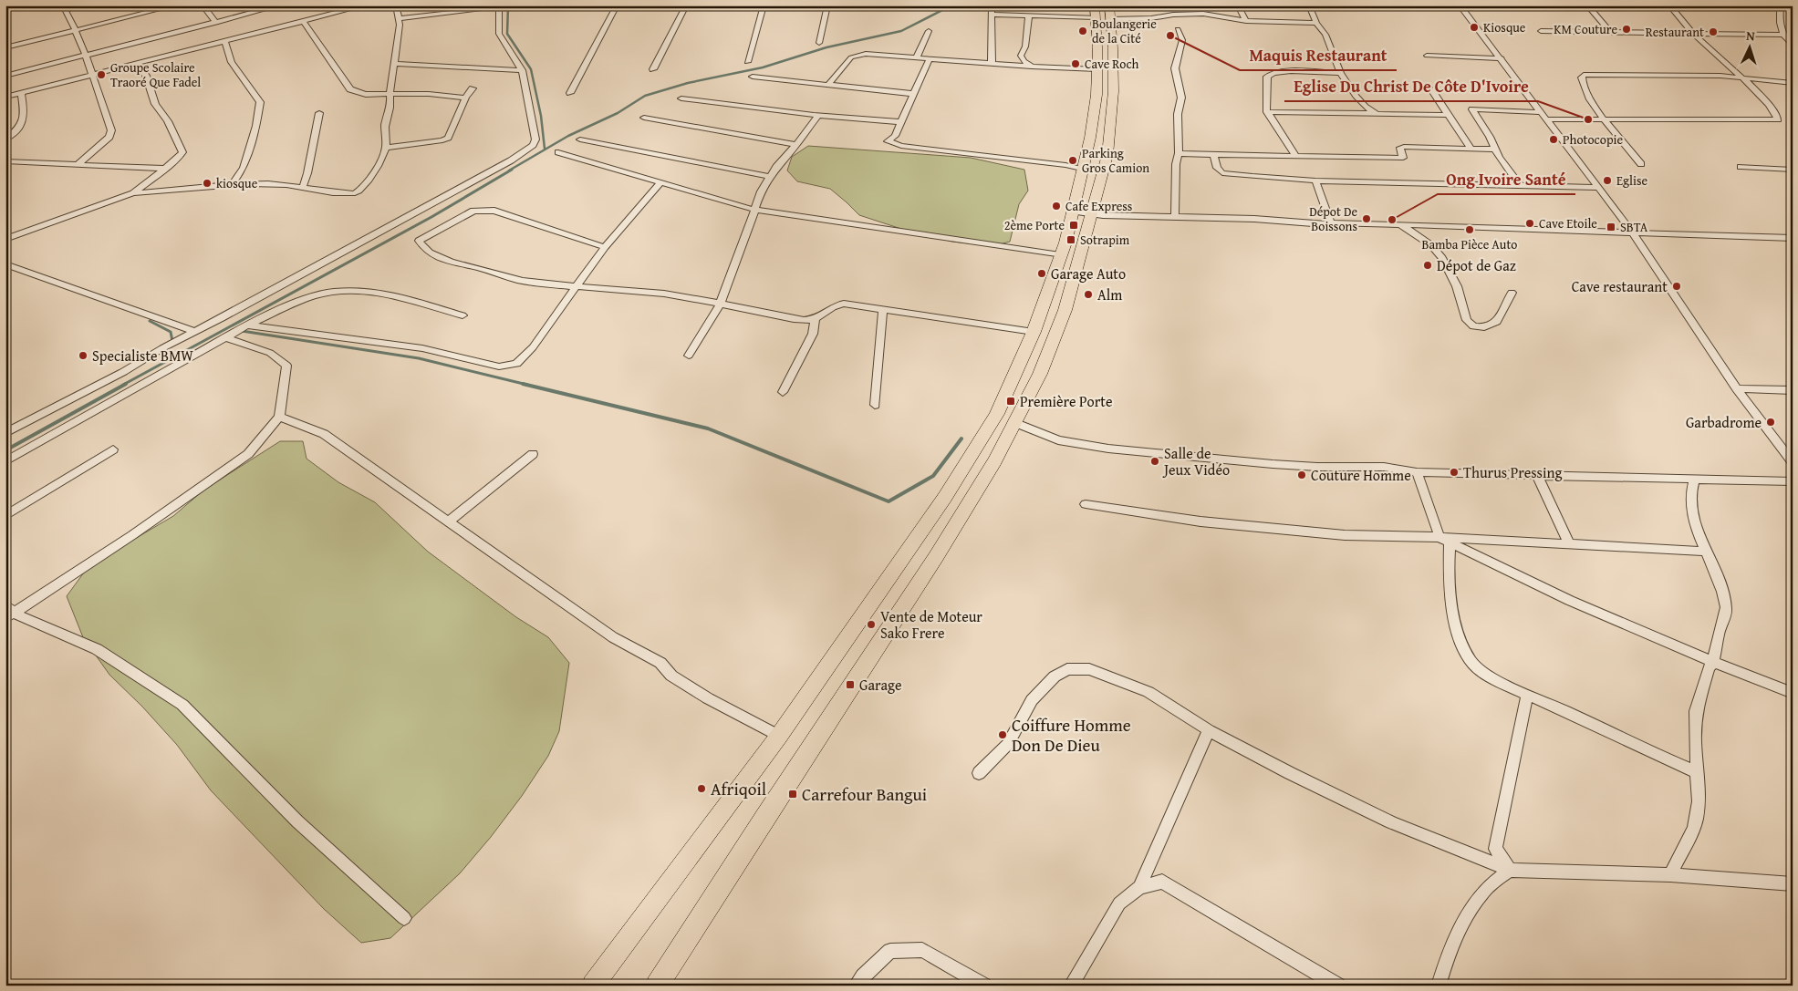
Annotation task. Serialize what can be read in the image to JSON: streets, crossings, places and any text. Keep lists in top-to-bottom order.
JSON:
{
  "places": {
    "other": [
      "Kiosque",
      "KM Couture",
      "Boulangerie de la Cité",
      "Restaurant",
      "Maquis Restaurant",
      "Cave Roch",
      "Groupe Scolaire Traoré Que Fadel",
      "Eglise Du Christ De Côte D'Ivoire",
      "Photocopie",
      "Parking Gros Camion",
      "Eglise",
      "kiosque",
      "Cafe Express",
      "Dépot De Boissons",
      "Ong Ivoire Santé",
      "Cave Etoile",
      "Bamba Pièce Auto",
      "Dépot de Gaz",
      "Garage Auto",
      "Cave restaurant",
      "Alm",
      "Specialiste BMW",
      "Garbadrome",
      "Salle de Jeux Vidéo",
      "Thurus Pressing",
      "Couture Homme",
      "Vente de Moteur Sako Frere",
      "Coiffure Homme Don De Dieu",
      "Afriqoil"
    ],
    "transit": [
      "2ème Porte",
      "SBTA",
      "Sotrapim",
      "Première Porte",
      "Garage",
      "Carrefour Bangui"
    ]
  },
  "north": "top"
}
